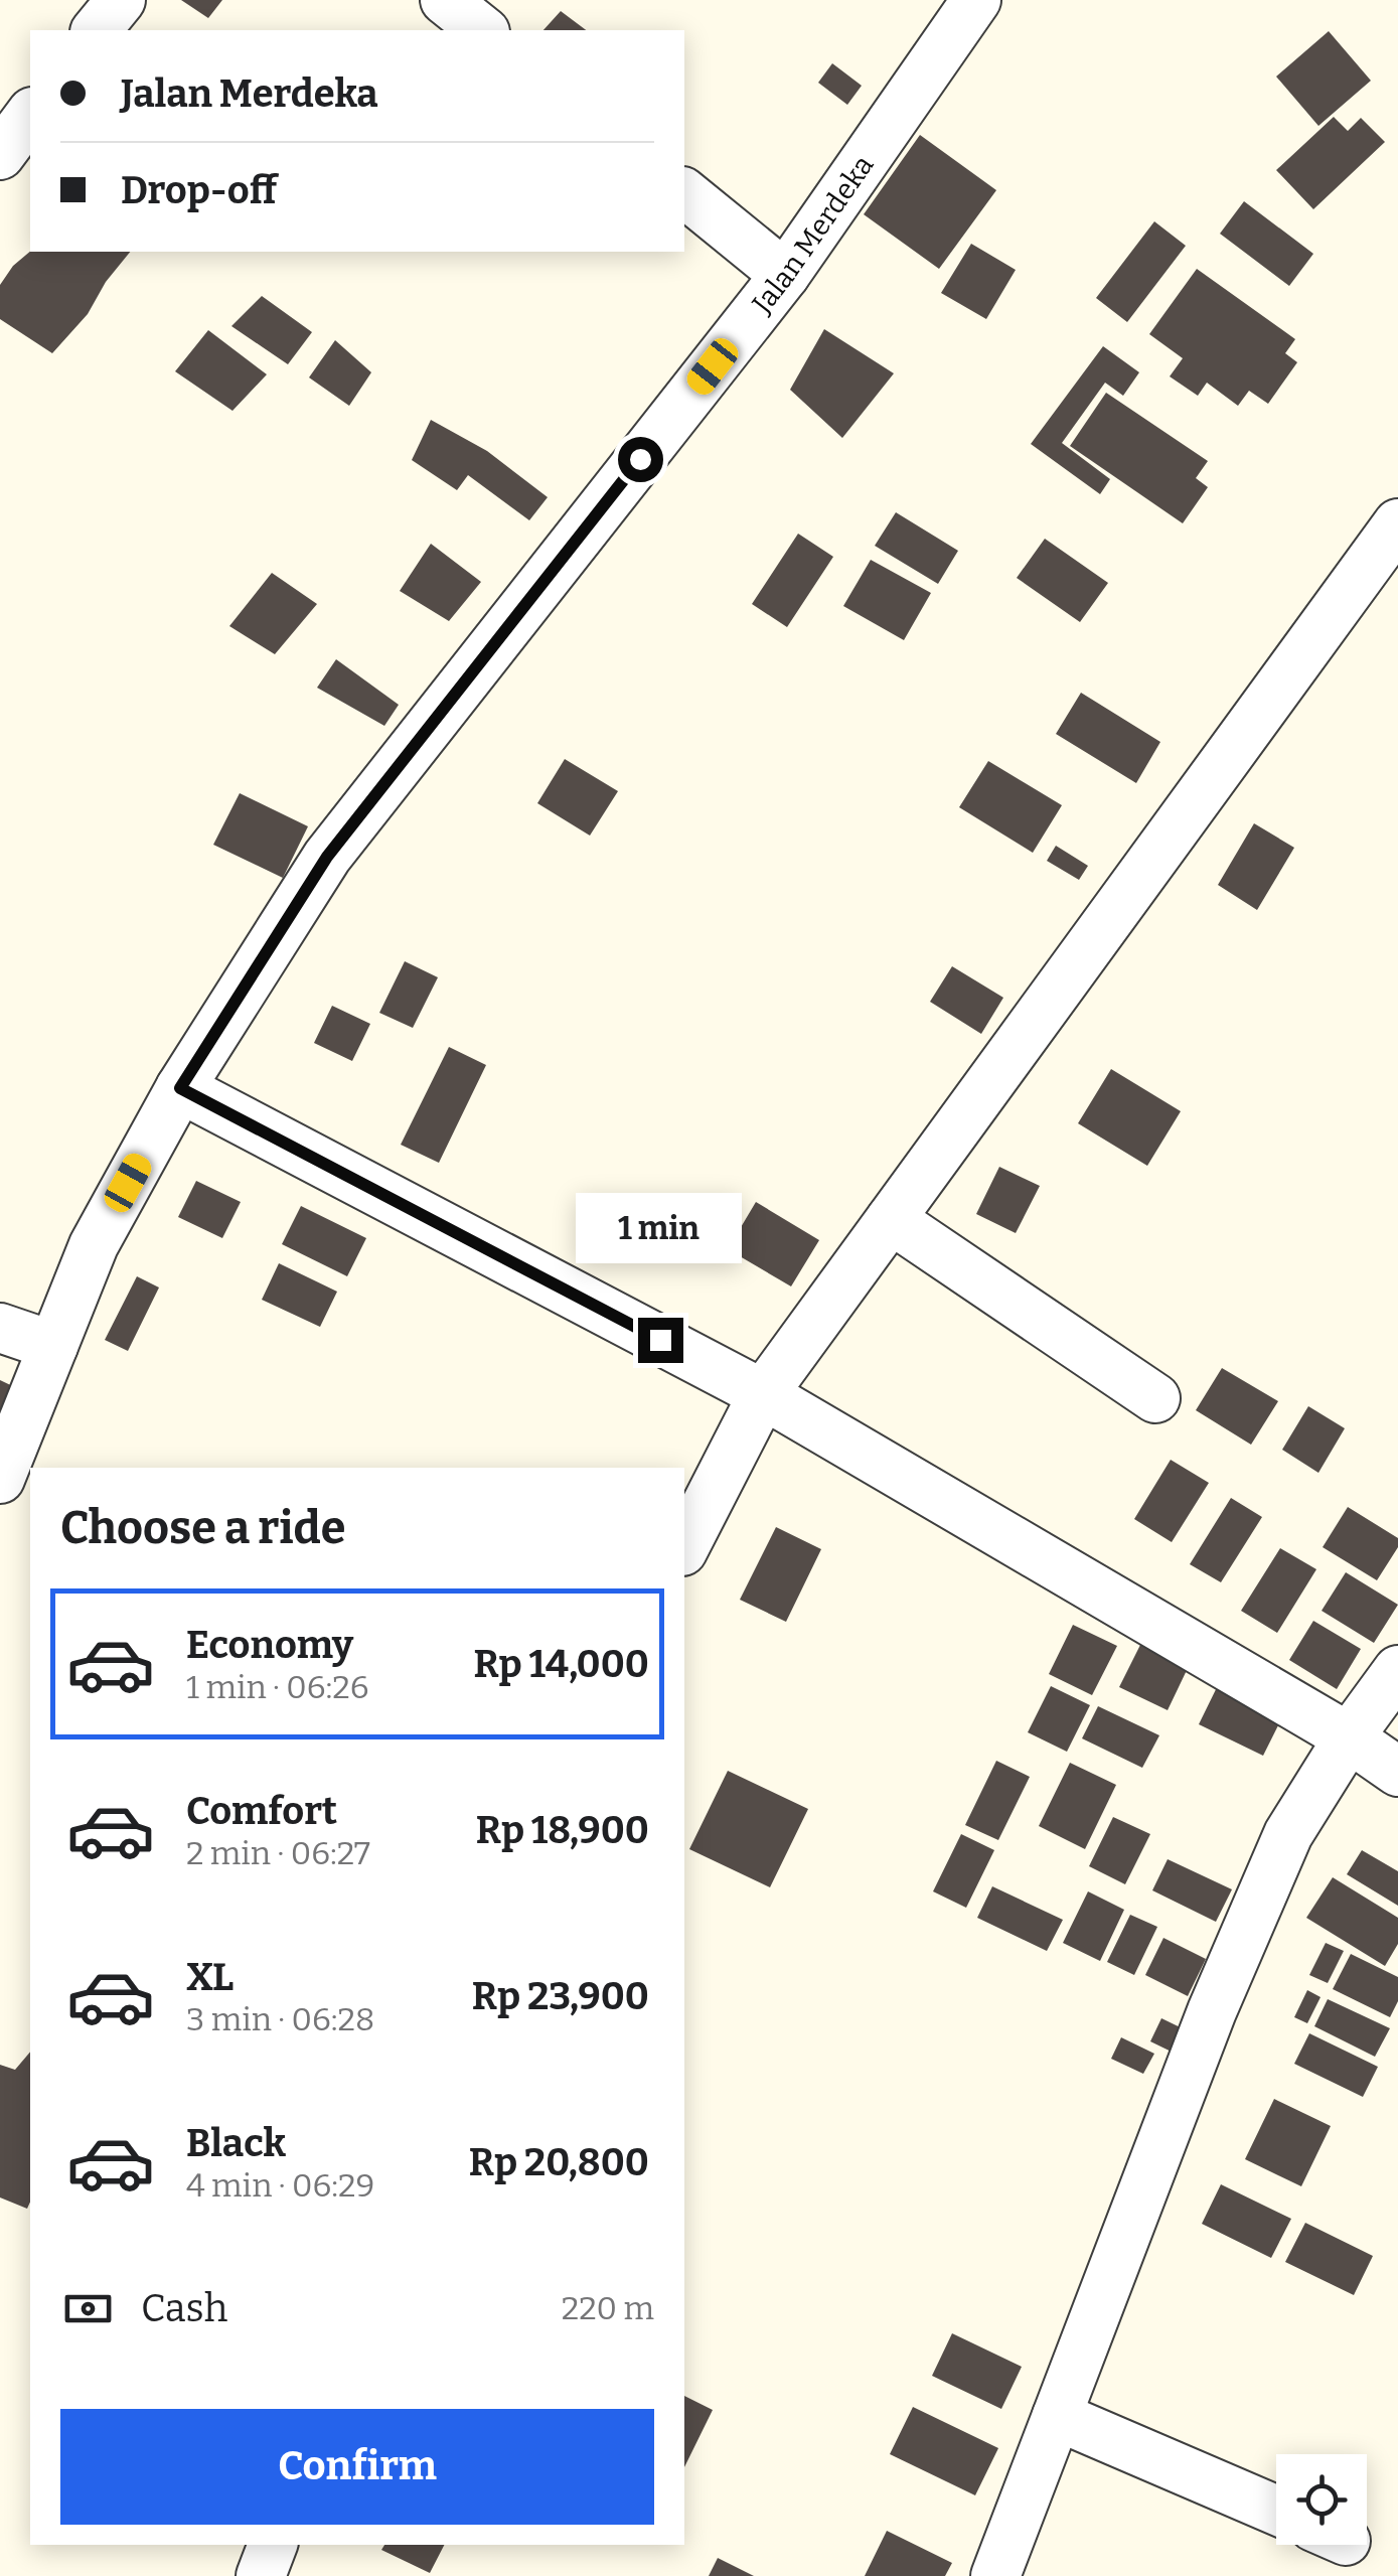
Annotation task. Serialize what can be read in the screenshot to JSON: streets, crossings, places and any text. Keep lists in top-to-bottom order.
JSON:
{
  "streets": {
    "street": ["Jalan Merdeka"]
  },
  "page": {
    "banner": ["Jalan Merdeka", "Drop-off"],
    "bubble": "1 min",
    "heading": "Choose a ride",
    "list": [
      {
        "name": "Economy",
        "note": "1 min · 06:26",
        "value": "Rp 14,000"
      },
      {
        "name": "Comfort",
        "note": "2 min · 06:27",
        "value": "Rp 18,900"
      },
      {
        "name": "XL",
        "note": "3 min · 06:28",
        "value": "Rp 23,900"
      },
      {
        "name": "Black",
        "note": "4 min · 06:29",
        "value": "Rp 20,800"
      }
    ],
    "pay": ["Cash", "220 m"],
    "buttons": "Confirm"
  }
}
